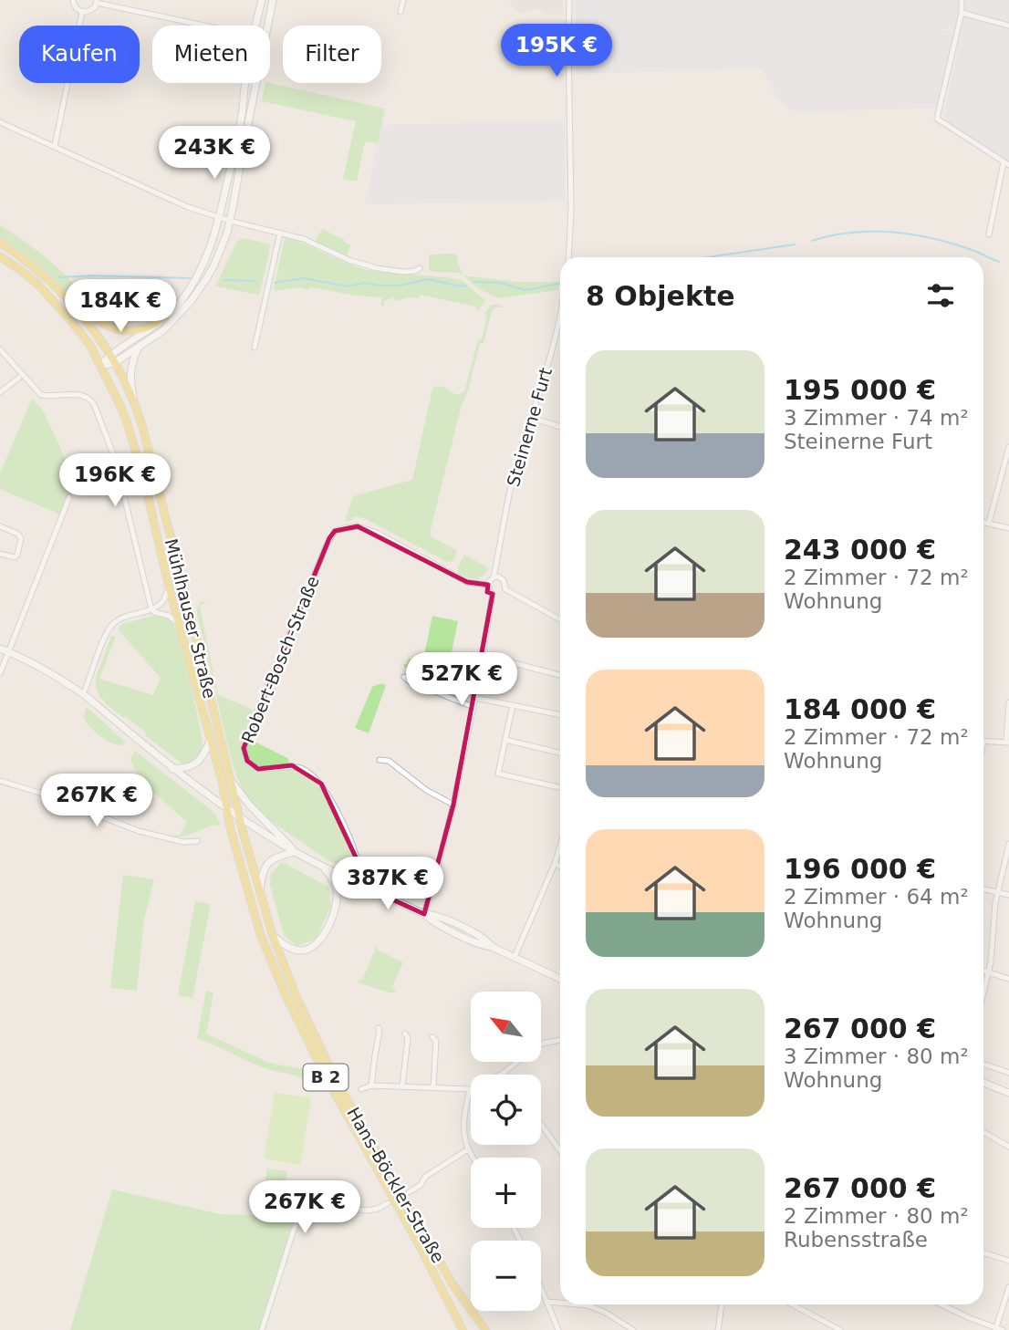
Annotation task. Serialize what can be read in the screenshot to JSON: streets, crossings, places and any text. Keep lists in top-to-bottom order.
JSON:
{
  "streets": {
    "main road": ["Mühlhauser Straße", "B 2", "Hans-Böckler-Straße"],
    "street": ["Steinerne Furt", "Robert-Bosch-Straße"]
  },
  "crossings": [
    ["Steinerne Furt", "Robert-Bosch-Straße"],
    ["Mühlhauser Straße", "Hans-Böckler-Straße"]
  ],
  "north": "top left",
  "page": {
    "price": [
      "195K €",
      "243K €",
      "184K €",
      "196K €",
      "527K €",
      "267K €",
      "387K €",
      "267K €"
    ],
    "chip": ["Kaufen", "Mieten", "Filter"],
    "heading": "8 Objekte",
    "list": [
      {
        "name": "195 000 €",
        "note": "3 Zimmer · 74 m² · Steinerne Furt"
      },
      {
        "name": "243 000 €",
        "note": "2 Zimmer · 72 m² · Wohnung"
      },
      {
        "name": "184 000 €",
        "note": "2 Zimmer · 72 m² · Wohnung"
      },
      {
        "name": "196 000 €",
        "note": "2 Zimmer · 64 m² · Wohnung"
      },
      {
        "name": "267 000 €",
        "note": "3 Zimmer · 80 m² · Wohnung"
      },
      {
        "name": "267 000 €",
        "note": "2 Zimmer · 80 m² · Rubensstraße"
      }
    ],
    "map_buttons": ["+", "−"]
  }
}
